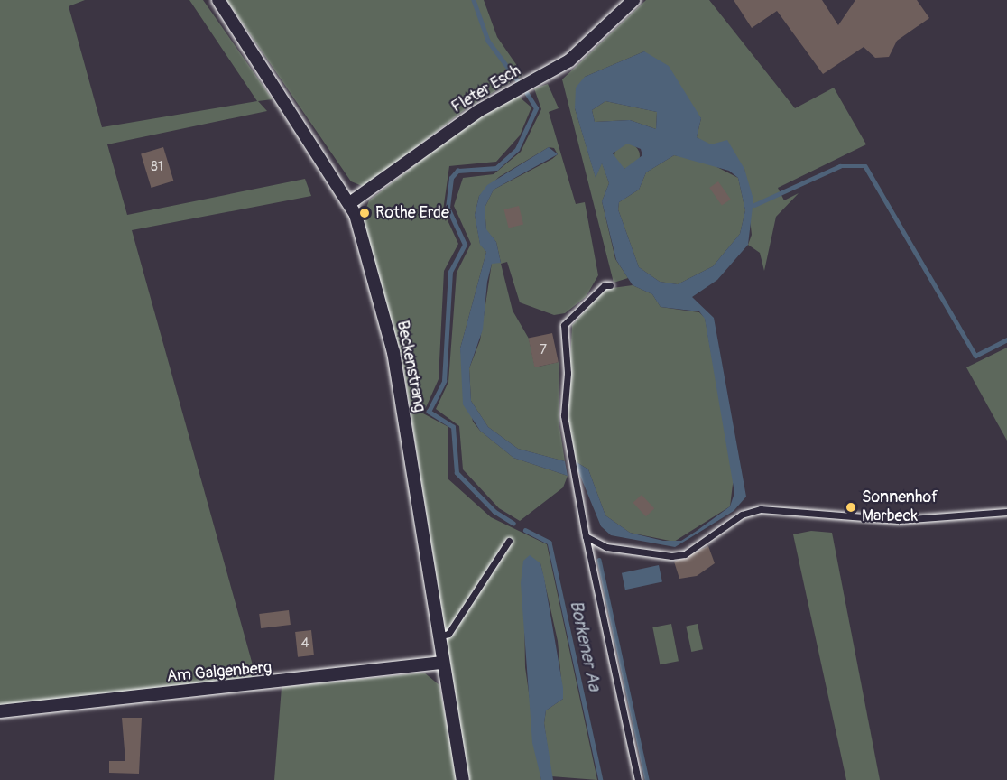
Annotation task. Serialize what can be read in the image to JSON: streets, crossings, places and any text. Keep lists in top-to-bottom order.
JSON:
{
  "streets": {
    "street": ["Fleter Esch", "Beckenstrang", "Am Galgenberg"]
  },
  "crossings": [
    ["Fleter Esch", "Beckenstrang"],
    ["Beckenstrang", "Am Galgenberg"]
  ],
  "water": ["Borkener Aa"],
  "places": ["Rothe Erde", "Sonnenhof Marbeck"],
  "house_numbers": ["81", "7", "4"]
}
